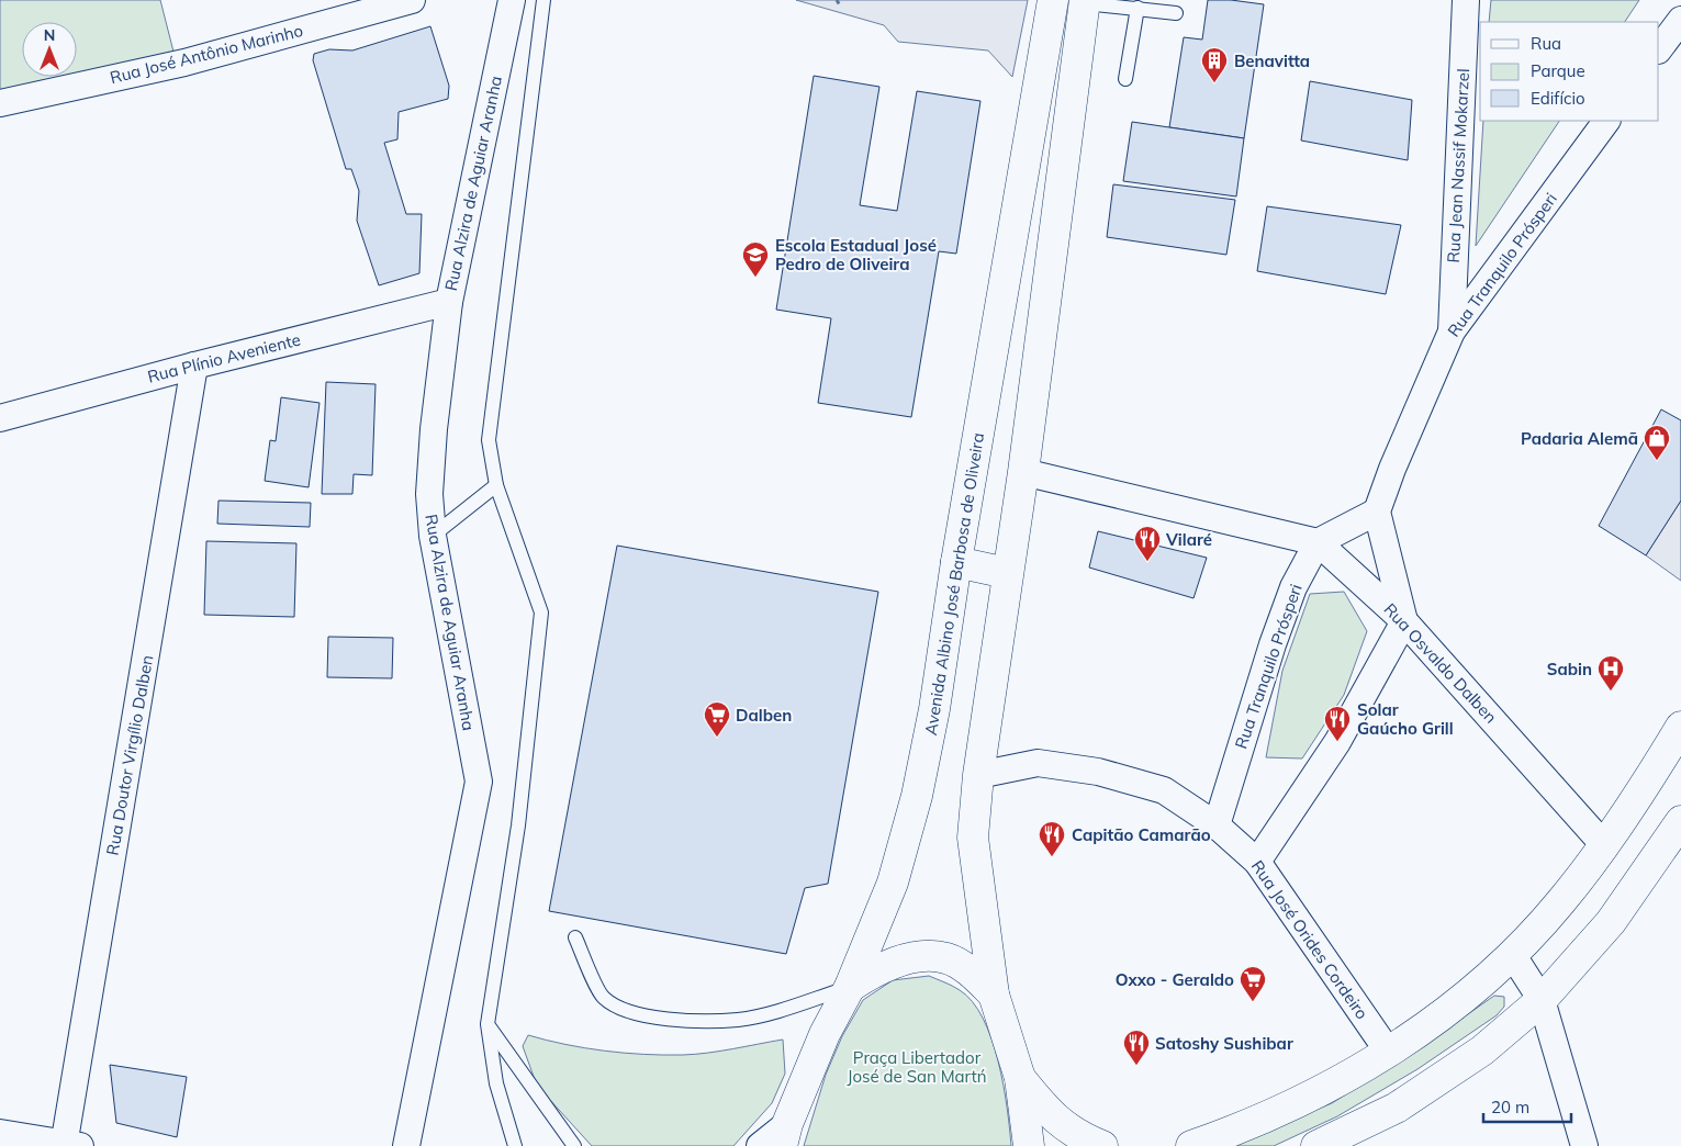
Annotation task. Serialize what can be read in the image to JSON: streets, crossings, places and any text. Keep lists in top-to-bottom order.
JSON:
{
  "streets": {
    "main road": ["Avenida Albino José Barbosa de Oliveira"],
    "street": [
      "Rua José Antônio Marinho",
      "Rua Jean Nassif Mokarzel",
      "Rua Alzira de Aguiar Aranha",
      "Rua Tranquilo Prósperi",
      "Rua Plínio Aveniente",
      "Rua Osvaldo Dalben",
      "Rua Doutor Virgílio Dalben",
      "Rua José Orides Cordeiro"
    ]
  },
  "crossings": [
    ["Rua Jean Nassif Mokarzel", "Rua Tranquilo Prósperi"],
    ["Rua Alzira de Aguiar Aranha", "Rua Plínio Aveniente"],
    ["Rua Tranquilo Prósperi", "Rua Osvaldo Dalben"],
    ["Rua Tranquilo Prósperi", "Rua José Orides Cordeiro"],
    ["Rua Plínio Aveniente", "Rua Doutor Virgílio Dalben"]
  ],
  "parks": ["Praça Libertador José de San Martń"],
  "places": {
    "building": ["Benavitta"],
    "school or university": ["Escola Estadual José Pedro de Oliveira"],
    "shop": ["Padaria Alemã"],
    "restaurant": [
      "Vilaré",
      "Solar Gaúcho Grill",
      "Capitão Camarão",
      "Satoshy Sushibar"
    ],
    "hospital": ["Sabin"],
    "supermarket": ["Dalben", "Oxxo - Geraldo"]
  },
  "legend": ["Rua", "Parque", "Edifício"],
  "scale_bar": "20 m",
  "north": "top"
}
